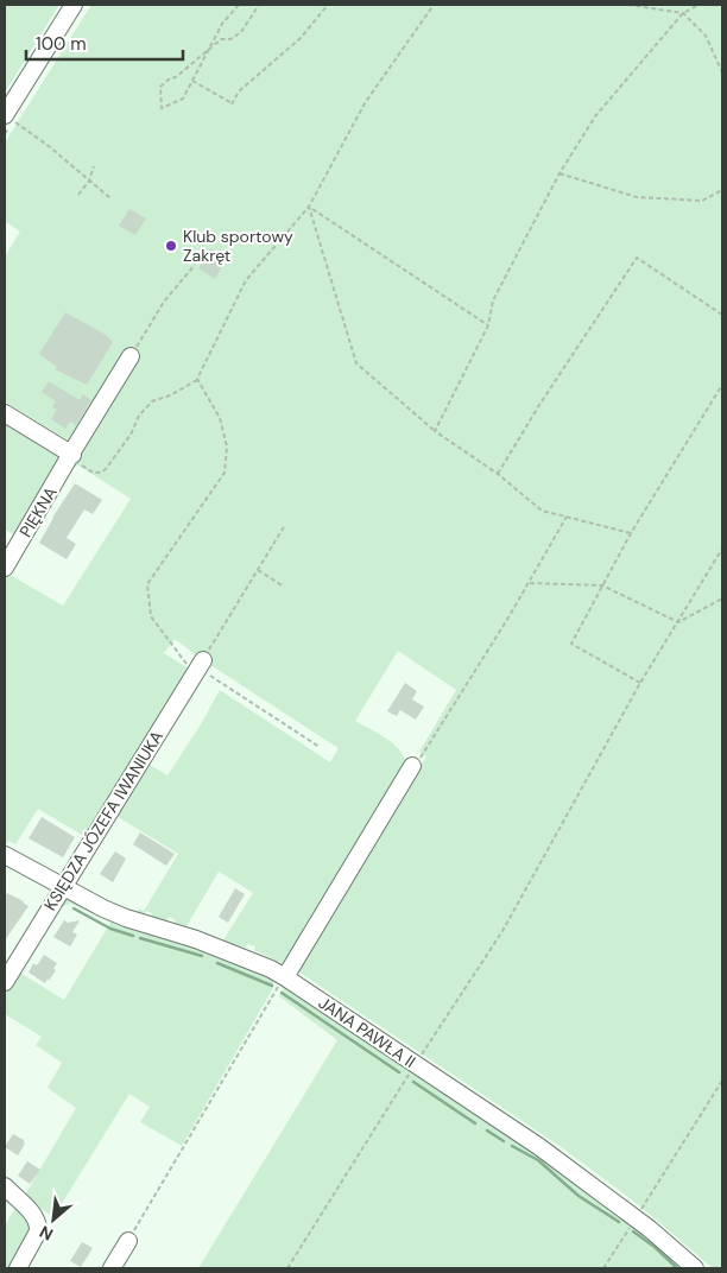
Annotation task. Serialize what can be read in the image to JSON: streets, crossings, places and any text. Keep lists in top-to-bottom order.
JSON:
{
  "streets": {
    "street": ["PIĘKNA", "KSIĘDZA JÓZEFA IWANIUKA", "JANA PAWŁA II"]
  },
  "crossings": [
    ["KSIĘDZA JÓZEFA IWANIUKA", "JANA PAWŁA II"]
  ],
  "places": ["Klub sportowy Zakręt"],
  "scale_bar": "100 m",
  "north": "bottom left"
}
